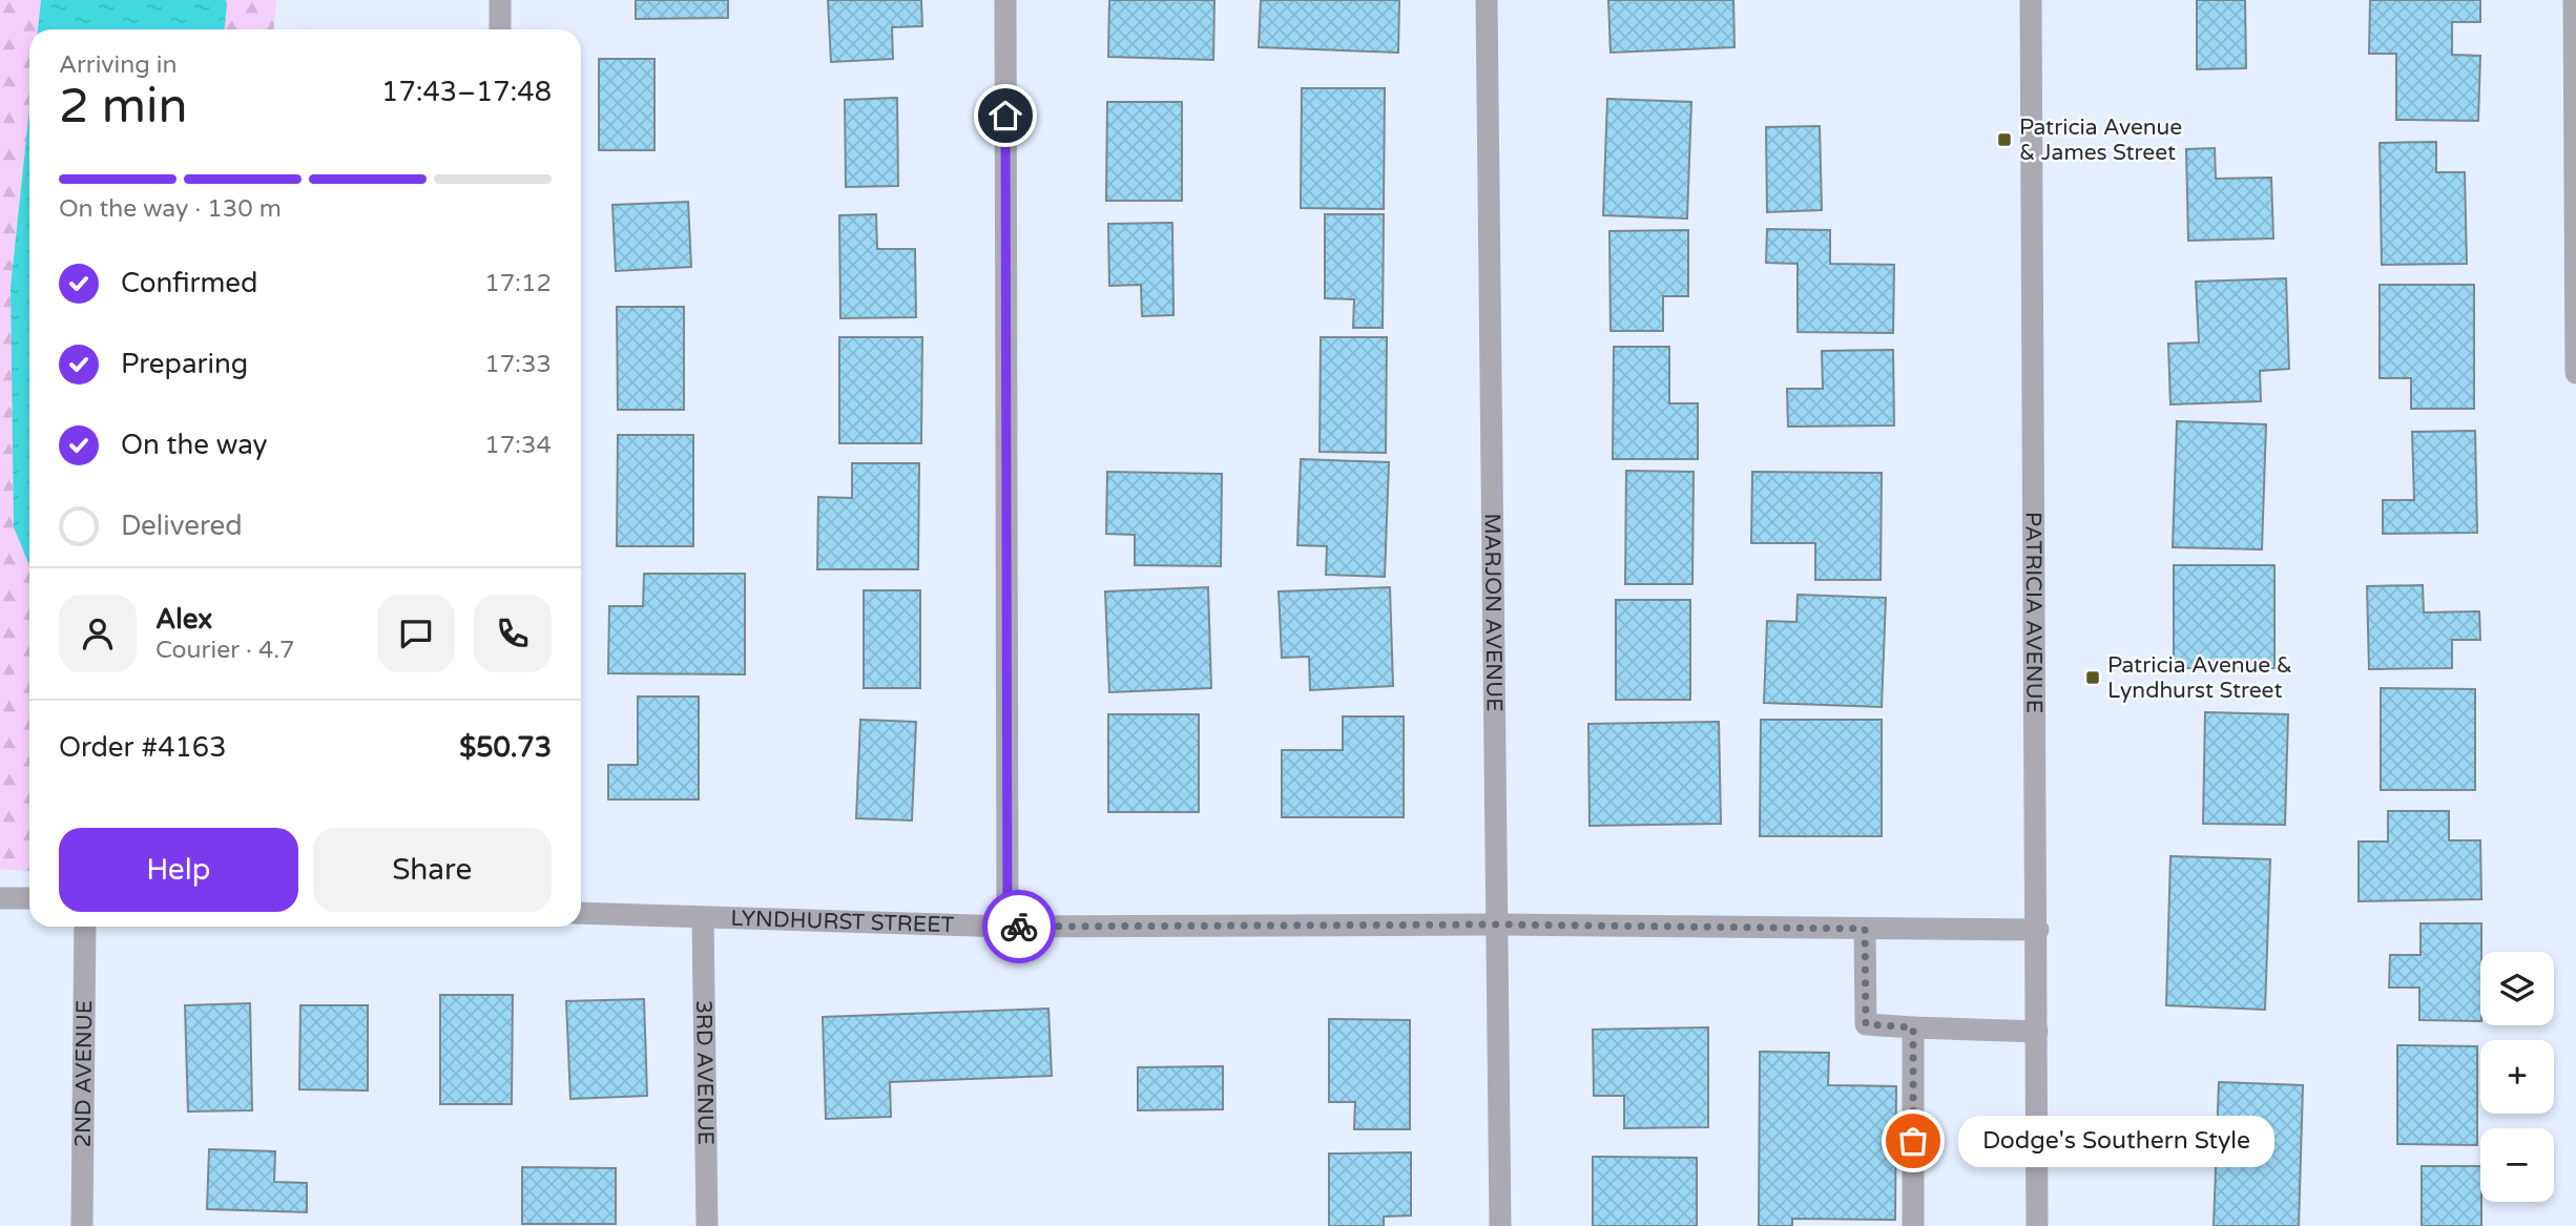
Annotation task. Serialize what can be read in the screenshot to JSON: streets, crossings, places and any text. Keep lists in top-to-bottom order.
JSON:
{
  "streets": {
    "street": [
      "MARJON AVENUE",
      "PATRICIA AVENUE",
      "LYNDHURST STREET",
      "3RD AVENUE",
      "2ND AVENUE"
    ]
  },
  "crossings": [
    ["MARJON AVENUE", "LYNDHURST STREET"],
    ["PATRICIA AVENUE", "LYNDHURST STREET"],
    ["LYNDHURST STREET", "3RD AVENUE"]
  ],
  "places": {
    "transit": ["Patricia Avenue & James Street", "Patricia Avenue & Lyndhurst Street"],
    "other": ["Dodge's Southern Style"]
  },
  "page": {
    "heading": ["2 min", "Arriving in", "17:43–17:48"],
    "panel": [
      "Alex",
      "Courier · 4.7",
      "Order #4163",
      "$50.73"
    ],
    "bar": "On the way · 130 m",
    "list": [
      ["Confirmed", "17:12"],
      ["Preparing", "17:33"],
      ["On the way", "17:34"],
      "Delivered"
    ],
    "buttons": ["Help", "Share"],
    "map_buttons": ["+", "−"],
    "bubble": "Dodge's Southern Style"
  }
}
